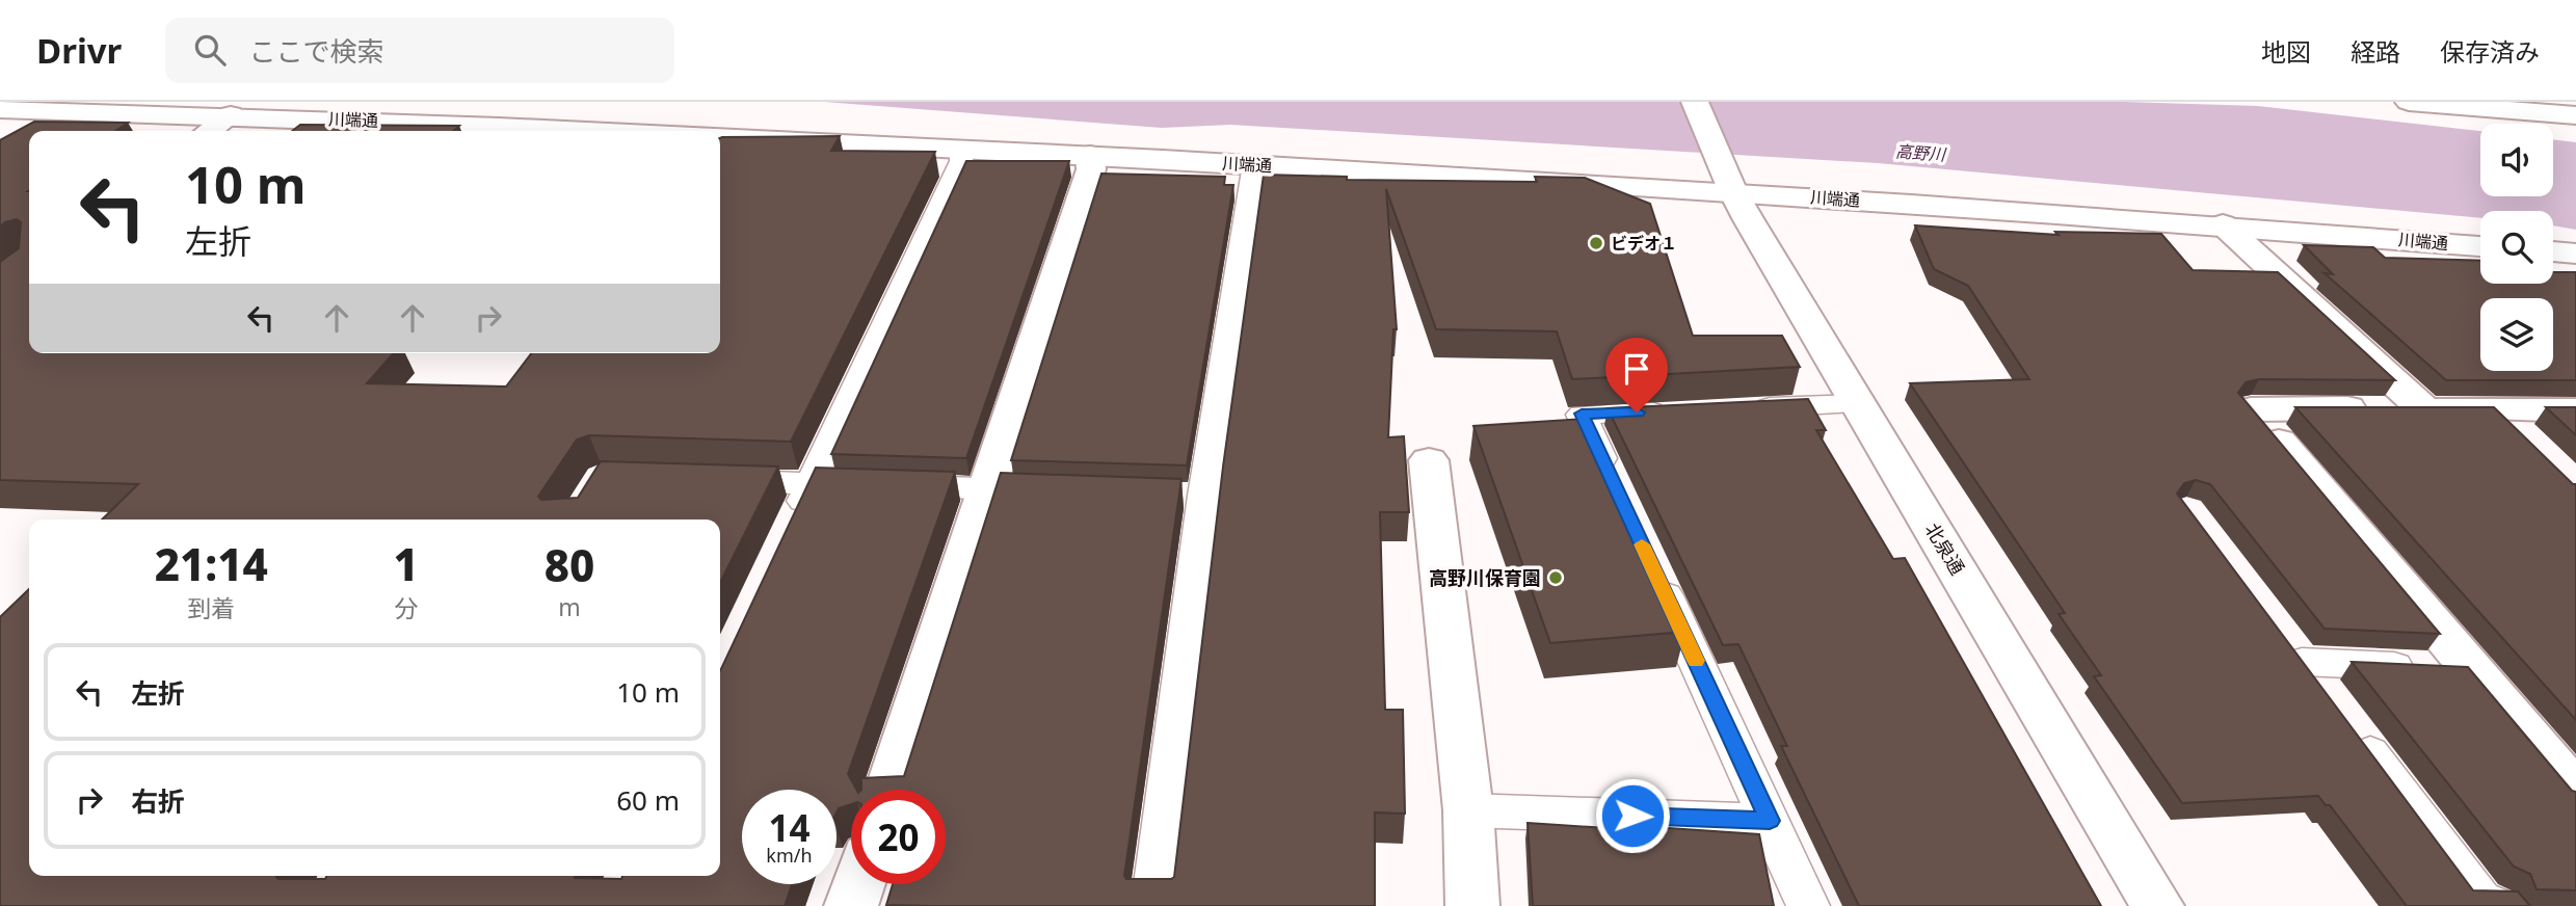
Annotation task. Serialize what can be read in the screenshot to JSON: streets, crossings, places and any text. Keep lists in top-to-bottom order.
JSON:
{
  "streets": {
    "main road": ["川端通", "北泉通"]
  },
  "crossings": [
    ["川端通", "北泉通"]
  ],
  "water": ["高野川"],
  "places": ["ビデオ１", "高野川保育園"],
  "page": {
    "header": "Drivr",
    "search": "ここで検索",
    "nav": ["地図", "経路", "保存済み"],
    "turn": ["10 m", "左折"],
    "eta": [
      "21:14",
      "到着",
      "1",
      "分",
      "80",
      "m"
    ],
    "list": [
      {
        "name": "左折",
        "value": "10 m"
      },
      {
        "name": "右折",
        "value": "60 m"
      }
    ],
    "speed": "14 km/h",
    "limit": "20"
  }
}
